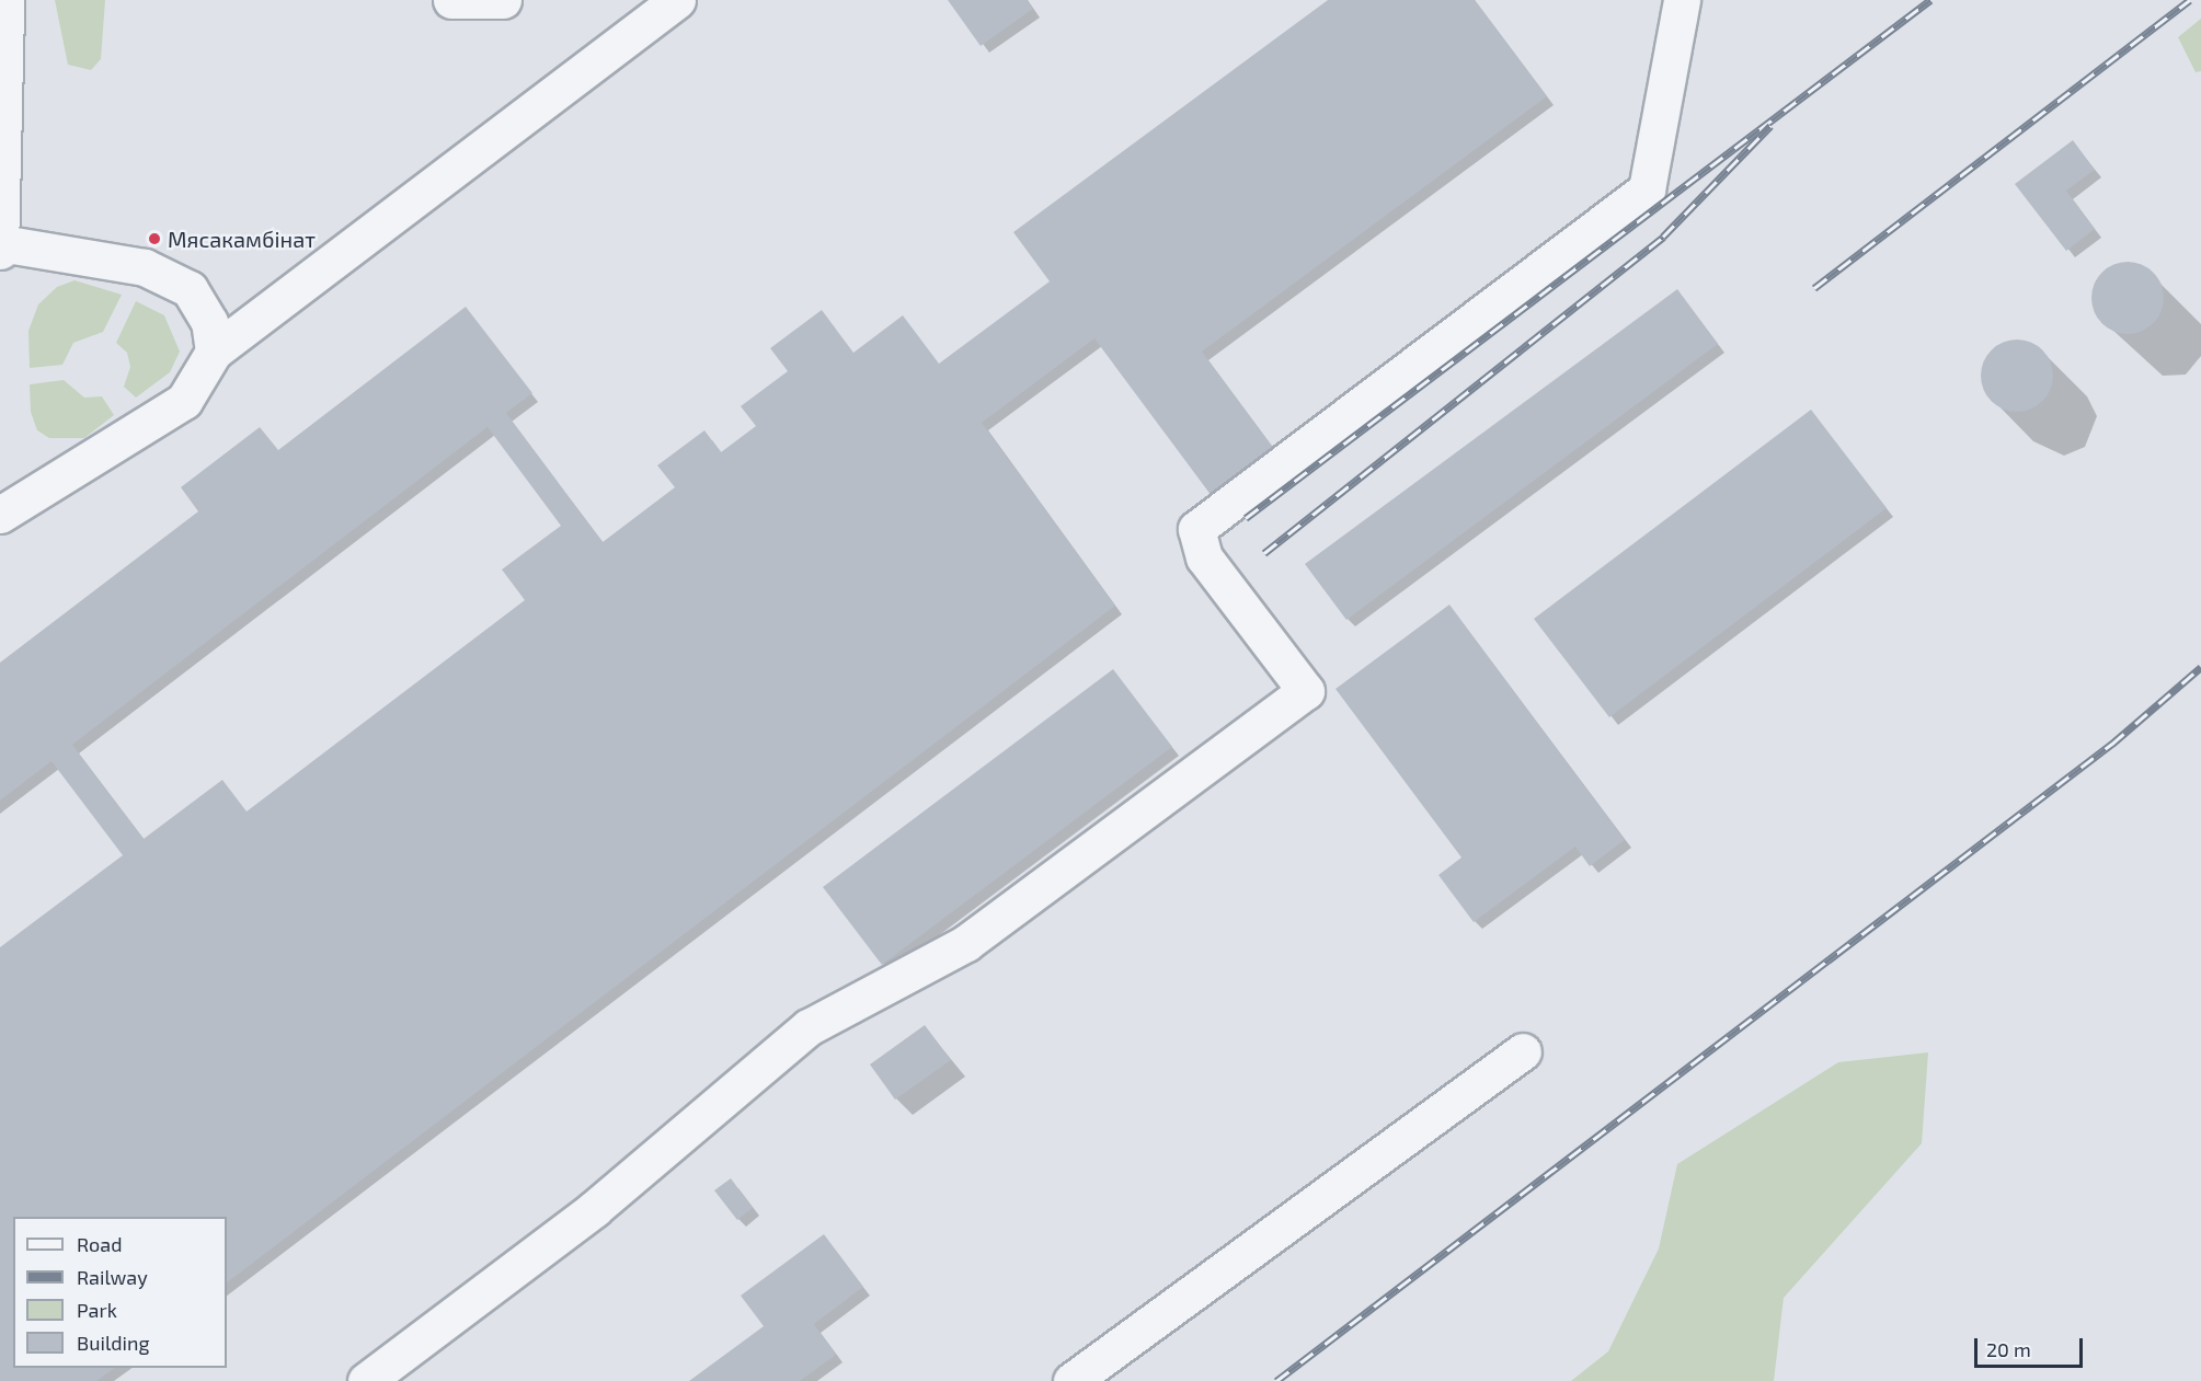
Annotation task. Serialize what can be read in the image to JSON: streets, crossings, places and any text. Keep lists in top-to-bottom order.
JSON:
{
  "places": ["Мясакамбінат"],
  "legend": [
    "Road",
    "Railway",
    "Park",
    "Building"
  ],
  "scale_bar": "20 m"
}
